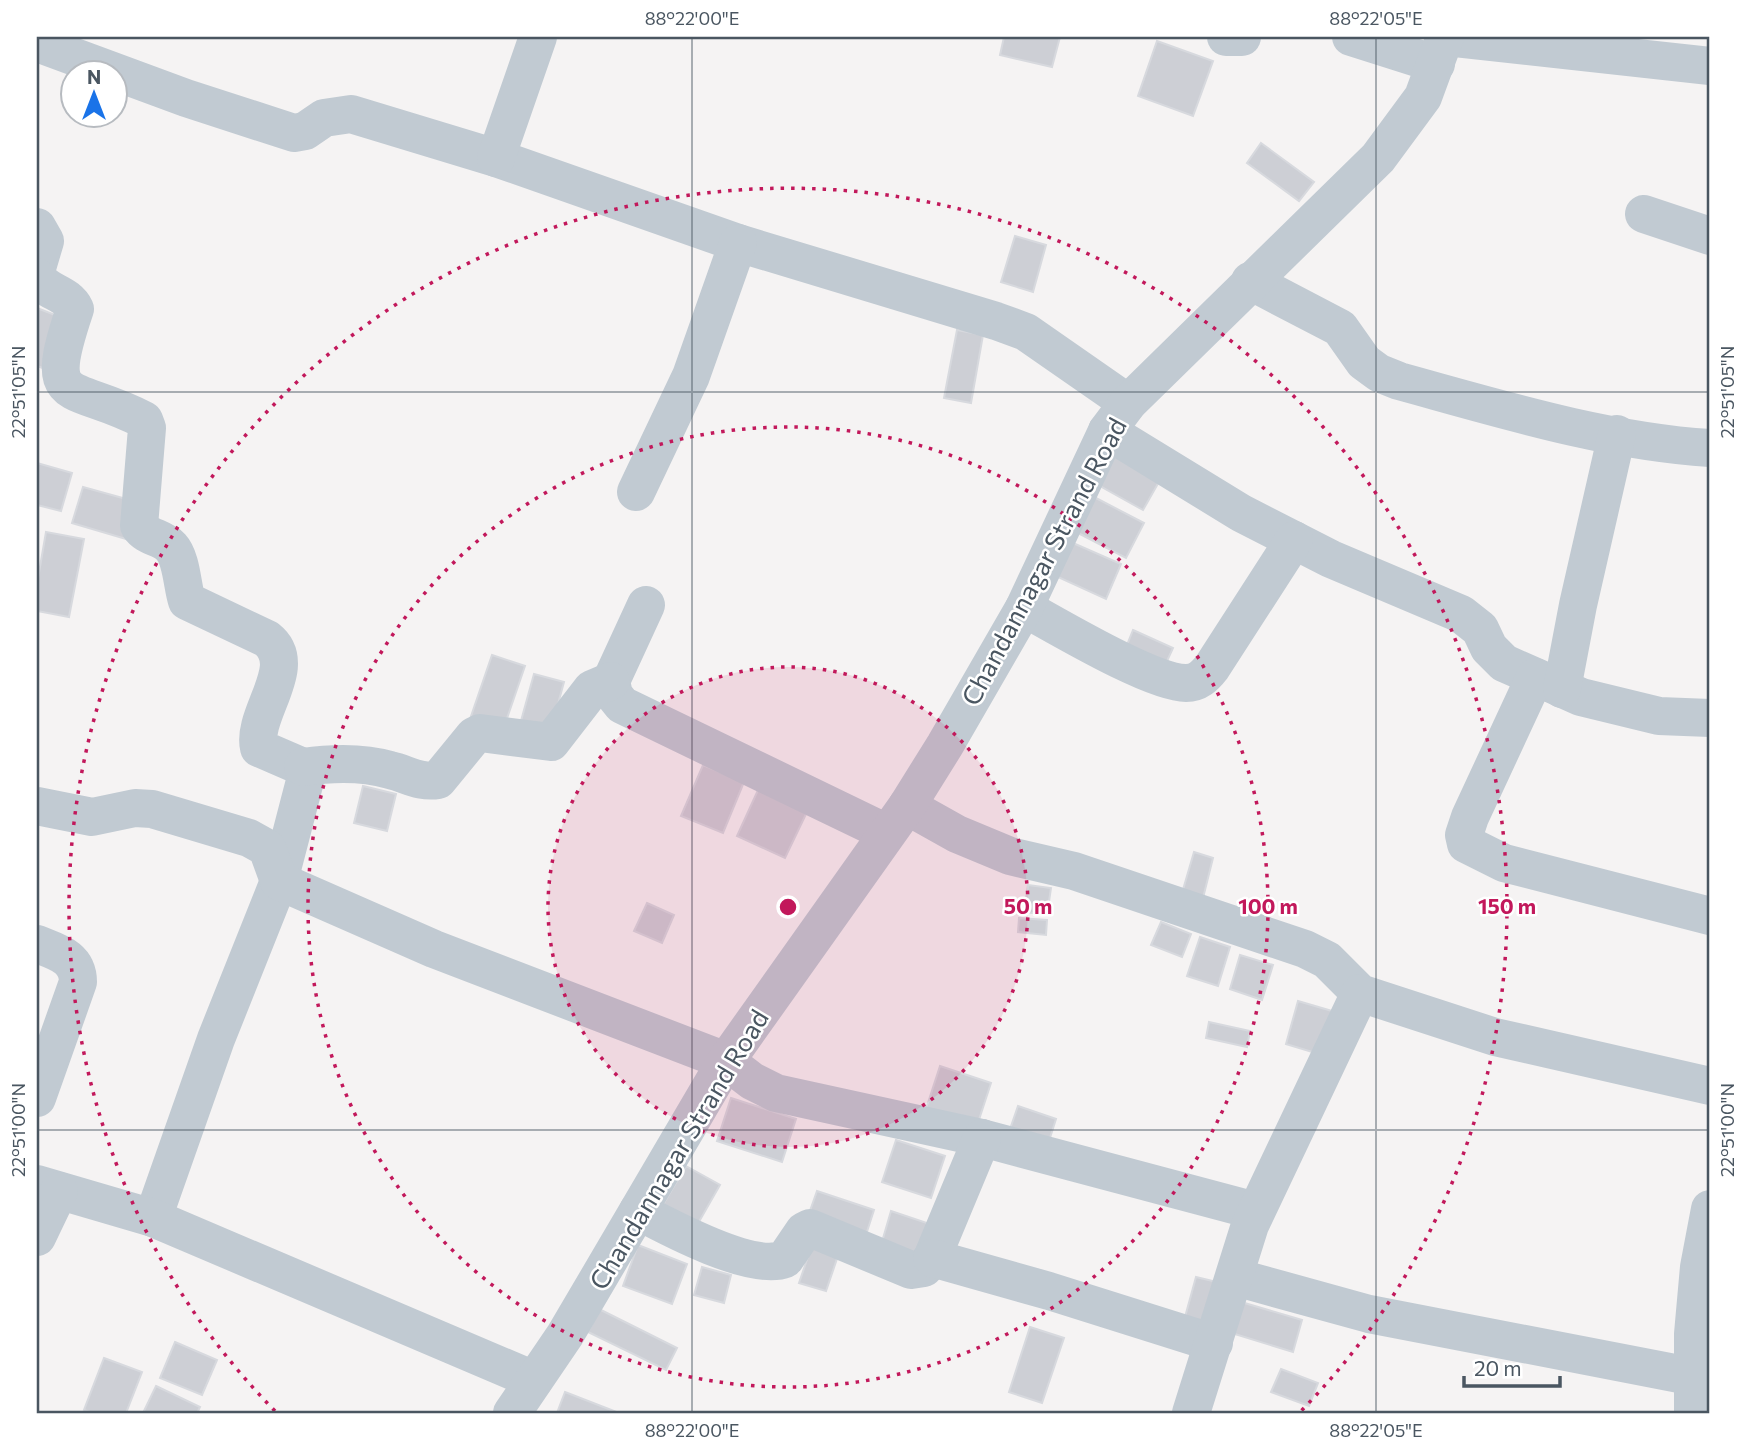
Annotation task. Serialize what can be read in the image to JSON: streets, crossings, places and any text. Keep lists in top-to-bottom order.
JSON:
{
  "streets": {
    "street": ["Chandannagar Strand Road"]
  },
  "scale_bar": "20 m",
  "north": "top",
  "coordinates": [
    "88°22'00\"E",
    "88°22'05\"E",
    "22°51'05\"N",
    "22°51'00\"N"
  ],
  "rings": ["50 m", "100 m", "150 m"]
}
